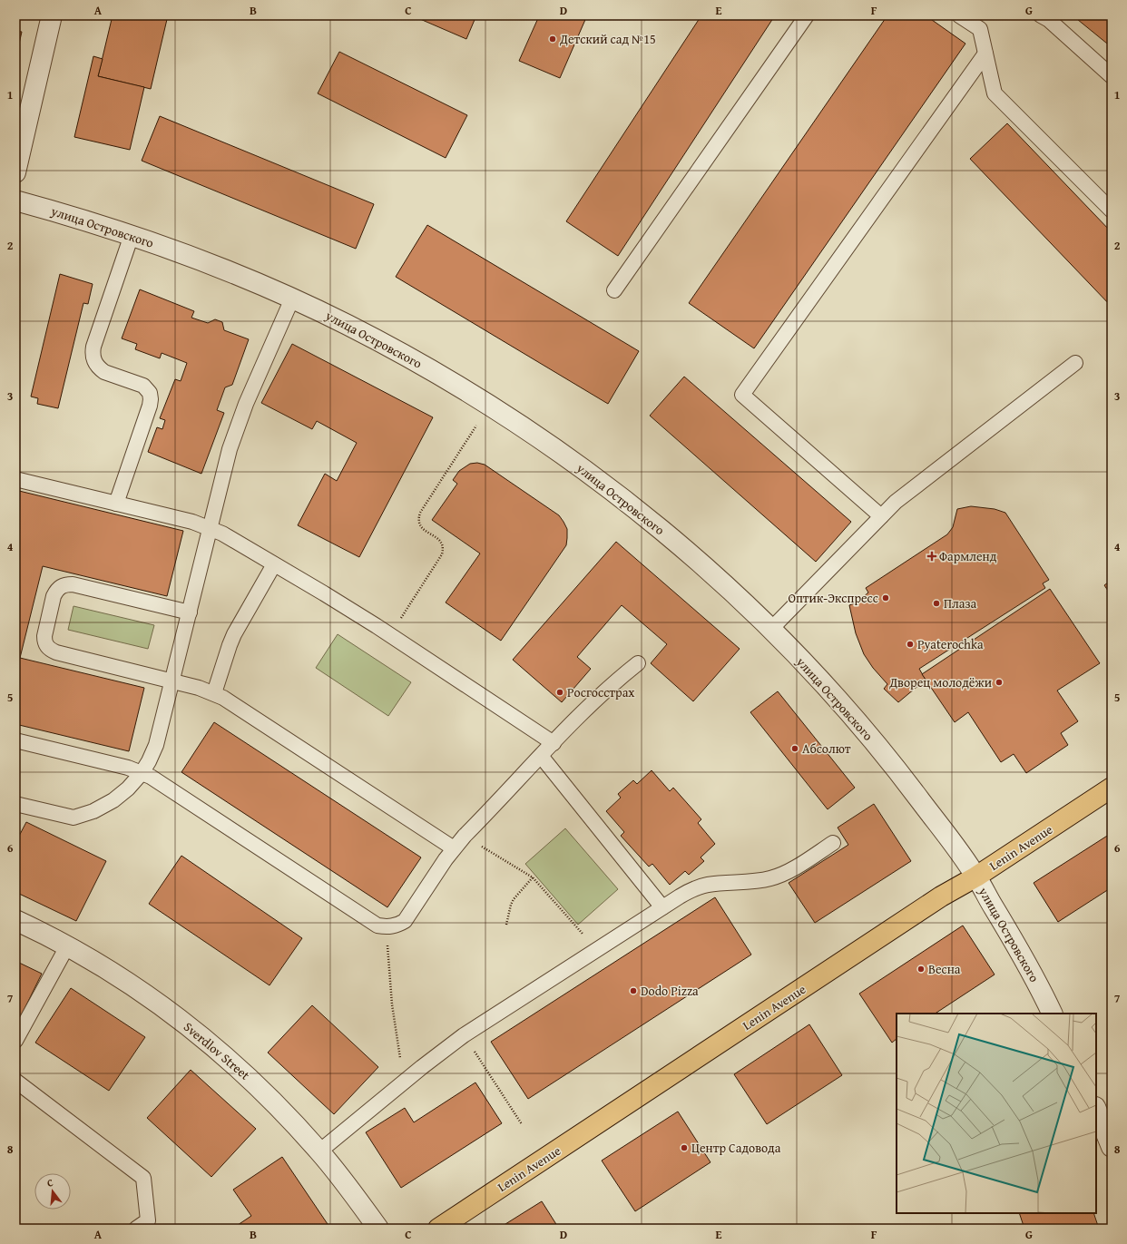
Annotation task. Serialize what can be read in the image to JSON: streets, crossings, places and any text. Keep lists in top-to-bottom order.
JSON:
{
  "streets": {
    "main road": ["Lenin Avenue"],
    "street": ["улица Островского", "Sverdlov Street"]
  },
  "crossings": [
    ["улица Островского", "Lenin Avenue"]
  ],
  "places": {
    "other": [
      "Детский сад №15",
      "Оптик-Экспресс",
      "Плаза",
      "Pyaterochka",
      "Дворец молодёжи",
      "Росгосстрах",
      "Абсолют",
      "Весна",
      "Dodo Pizza",
      "Центр Садовода"
    ],
    "health": ["Фармленд"]
  },
  "north": "top",
  "grid": {
    "columns": [
      "A",
      "B",
      "C",
      "D",
      "E",
      "F",
      "G"
    ],
    "rows": [
      "1",
      "2",
      "3",
      "4",
      "5",
      "6",
      "7",
      "8"
    ]
  }
}
